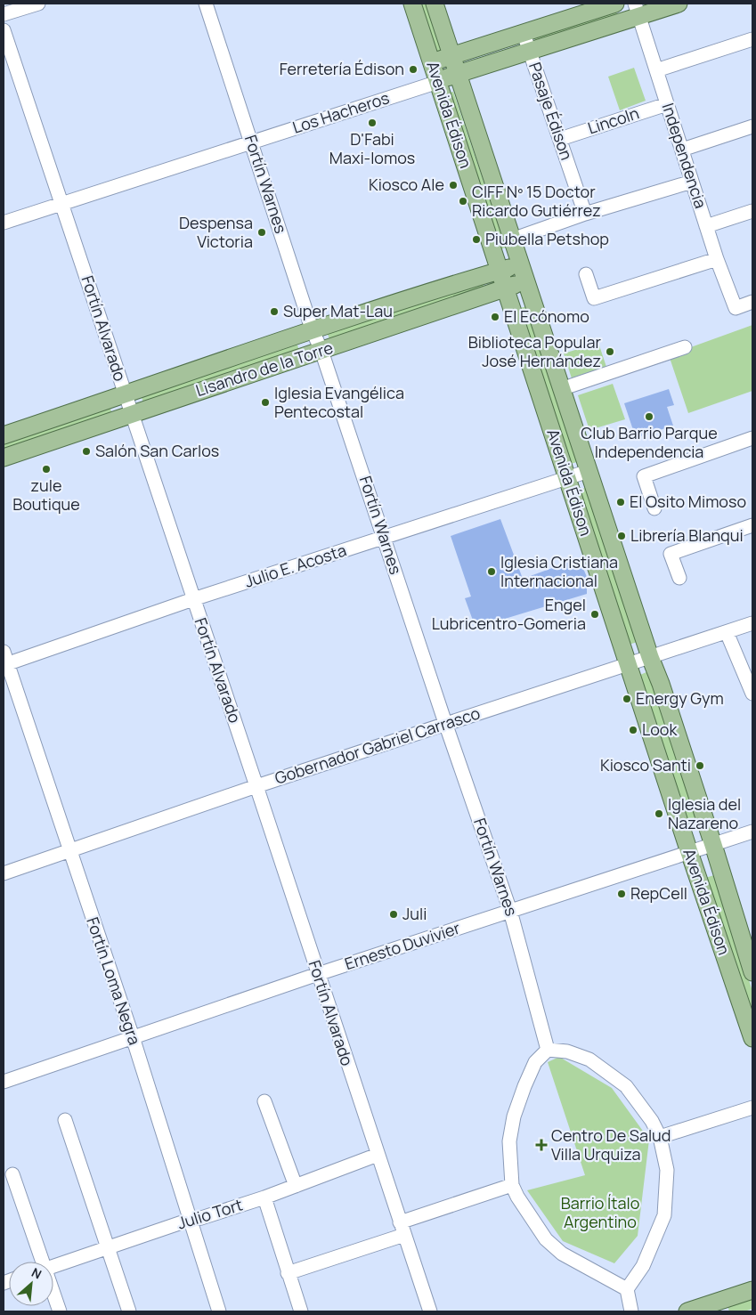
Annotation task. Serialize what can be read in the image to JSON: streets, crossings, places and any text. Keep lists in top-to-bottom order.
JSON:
{
  "streets": {
    "main road": ["Los Hacheros", "Avenida Édison", "Lisandro de la Torre"],
    "street": [
      "Pasaje Édison",
      "Lincoln",
      "Independencia",
      "Fortín Warnes",
      "Fortín Alvarado",
      "Julio E. Acosta",
      "Gobernador Gabriel Carrasco",
      "Ernesto Duvivier",
      "Fortín Loma Negra",
      "Julio Tort"
    ]
  },
  "crossings": [
    ["Pasaje Édison", "Los Hacheros"],
    ["Pasaje Édison", "Lincoln"],
    ["Los Hacheros", "Avenida Édison"],
    ["Los Hacheros", "Independencia"],
    ["Los Hacheros", "Fortín Warnes"],
    ["Los Hacheros", "Fortín Alvarado"],
    ["Avenida Édison", "Lisandro de la Torre"],
    ["Avenida Édison", "Julio E. Acosta"],
    ["Avenida Édison", "Gobernador Gabriel Carrasco"],
    ["Avenida Édison", "Ernesto Duvivier"],
    ["Lincoln", "Independencia"],
    ["Fortín Warnes", "Lisandro de la Torre"],
    ["Fortín Warnes", "Julio E. Acosta"],
    ["Fortín Warnes", "Gobernador Gabriel Carrasco"],
    ["Fortín Warnes", "Ernesto Duvivier"],
    ["Fortín Alvarado", "Lisandro de la Torre"],
    ["Fortín Alvarado", "Julio E. Acosta"],
    ["Fortín Alvarado", "Gobernador Gabriel Carrasco"],
    ["Fortín Alvarado", "Ernesto Duvivier"],
    ["Fortín Alvarado", "Julio Tort"],
    ["Julio E. Acosta", "Fortín Loma Negra"],
    ["Gobernador Gabriel Carrasco", "Fortín Loma Negra"],
    ["Ernesto Duvivier", "Fortín Loma Negra"],
    ["Fortín Loma Negra", "Julio Tort"]
  ],
  "parks": ["Barrio Ítalo Argentino"],
  "places": {
    "other": [
      "Ferretería Édison",
      "D'Fabi Maxi-lomos",
      "Kiosco Ale",
      "CIFF Nº 15 Doctor Ricardo Gutiérrez",
      "Despensa Victoria",
      "Piubella Petshop",
      "Super Mat-Lau",
      "El Ecónomo",
      "Biblioteca Popular José Hernández",
      "Iglesia Evangélica Pentecostal",
      "Club Barrio Parque Independencia",
      "Salón San Carlos",
      "zule Boutique",
      "El Osito Mimoso",
      "Librería Blanqui",
      "Iglesia Cristiana Internacional",
      "Engel Lubricentro-Gomeria",
      "Energy Gym",
      "Look",
      "Kiosco Santi",
      "Iglesia del Nazareno",
      "RepCell",
      "Juli"
    ],
    "health": ["Centro De Salud Villa Urquiza"]
  },
  "north": "top right"
}
